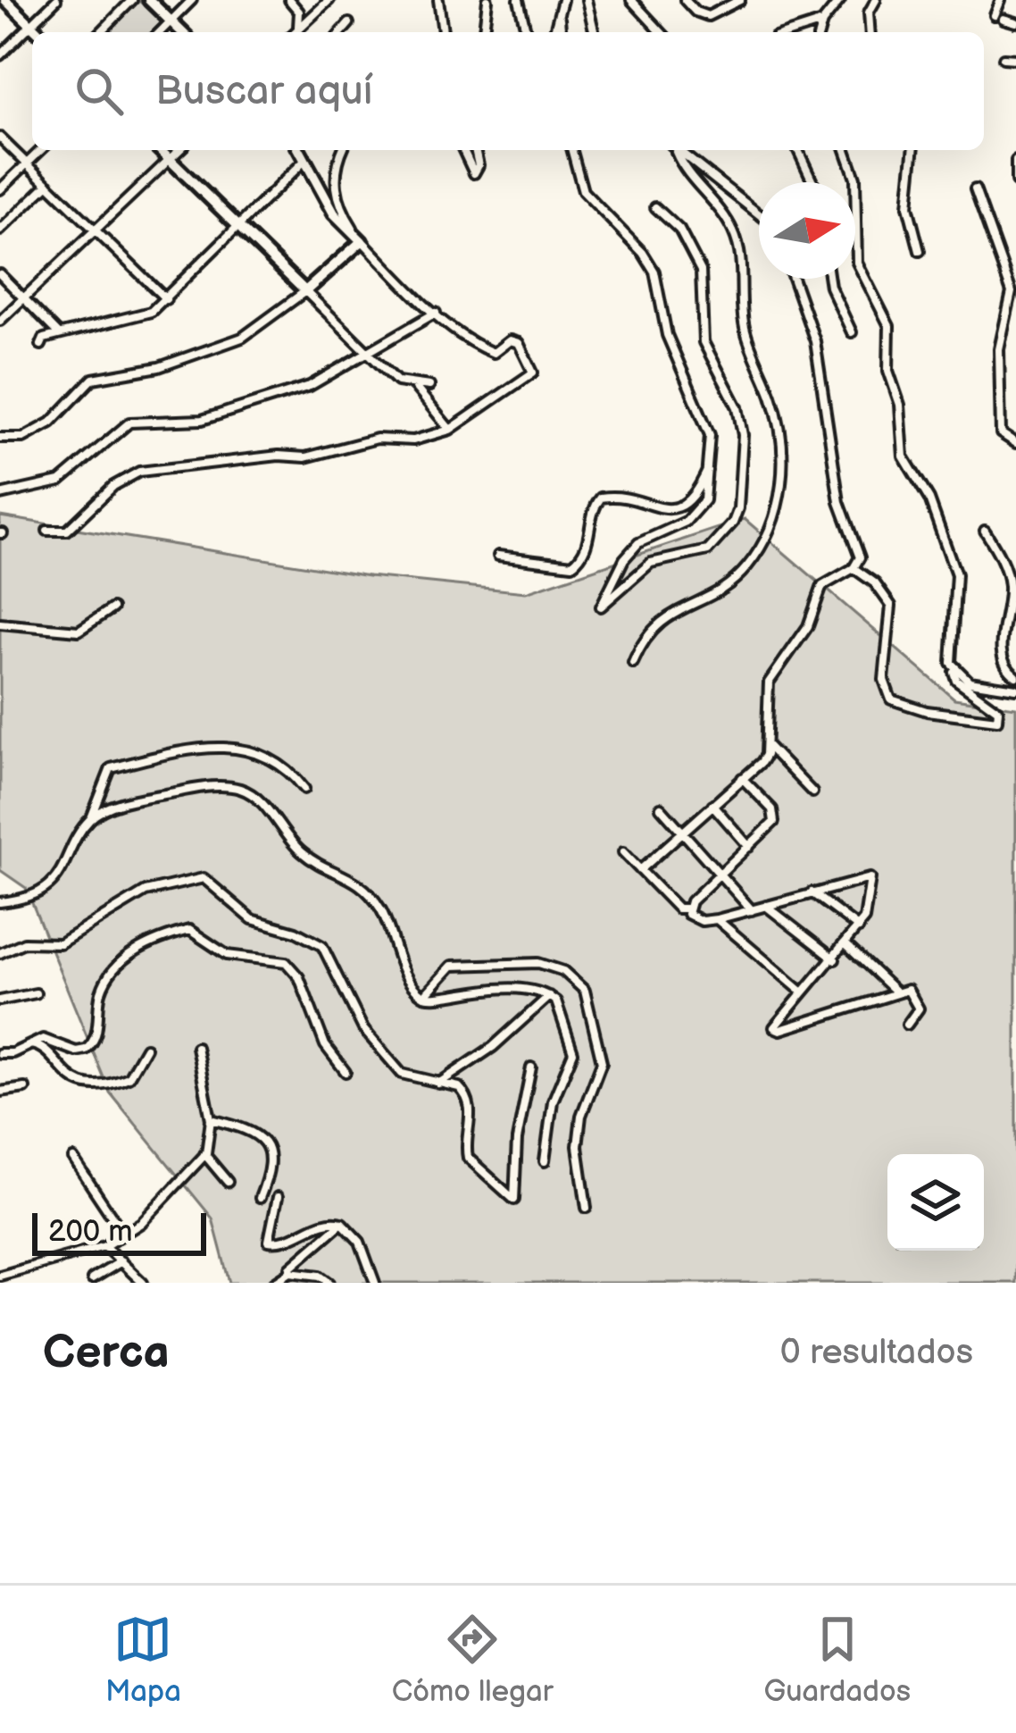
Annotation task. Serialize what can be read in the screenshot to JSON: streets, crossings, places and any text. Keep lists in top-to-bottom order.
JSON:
{
  "scale_bar": "200 m",
  "north": "right",
  "page": {
    "search": "Buscar aquí",
    "scale": "200 m",
    "heading": ["Cerca", "0 resultados"],
    "nav": ["Mapa", "Cómo llegar", "Guardados"]
  }
}
